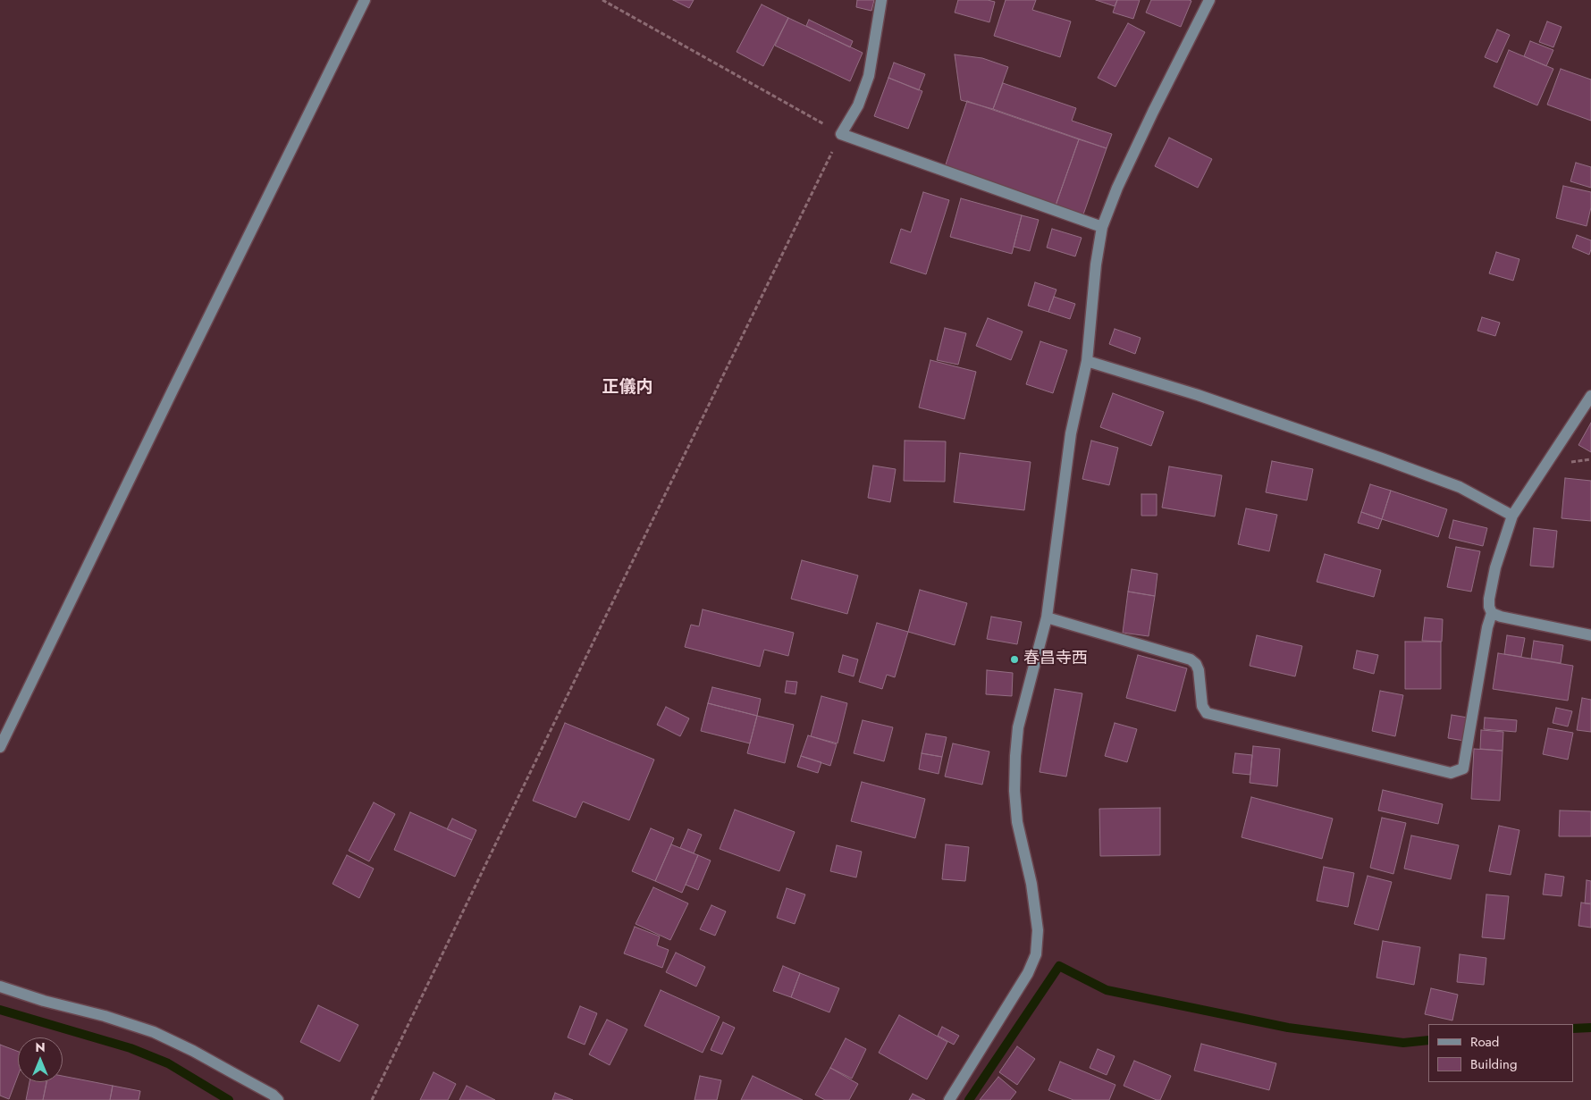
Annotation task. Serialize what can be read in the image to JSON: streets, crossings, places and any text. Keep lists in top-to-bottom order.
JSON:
{
  "districts": ["正儀内"],
  "places": ["春昌寺西"],
  "legend": ["Road", "Building"],
  "north": "top"
}
